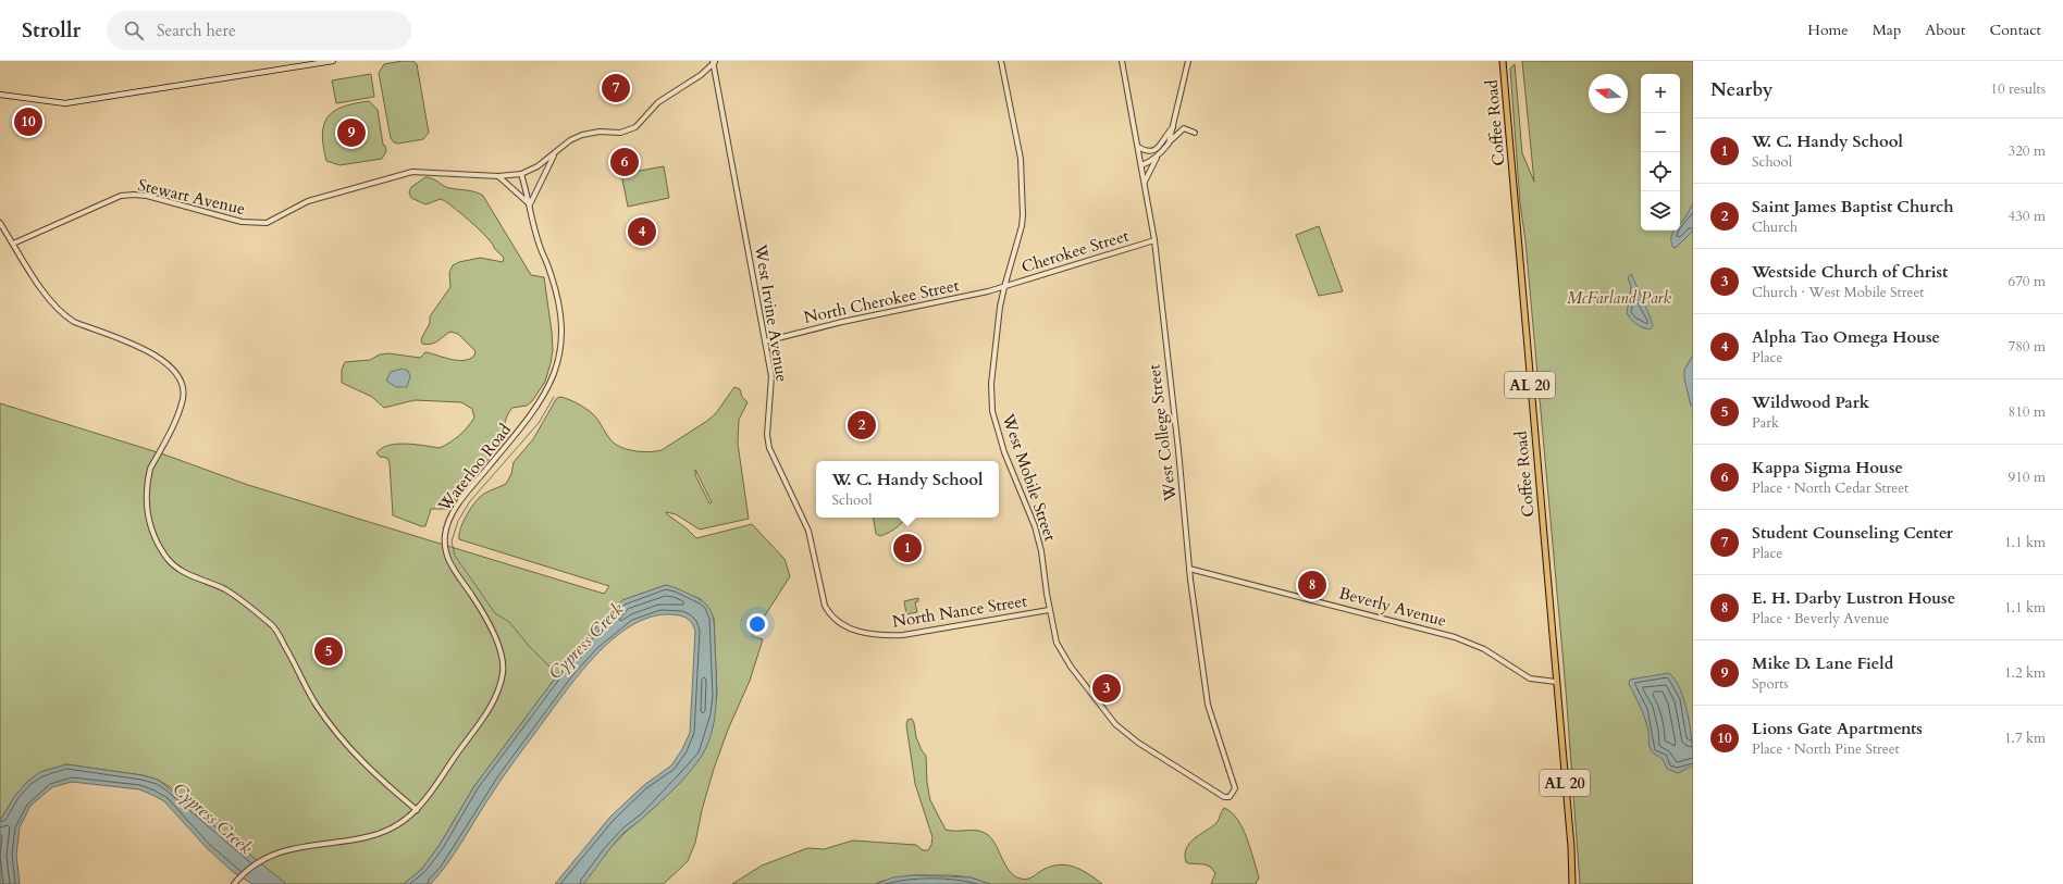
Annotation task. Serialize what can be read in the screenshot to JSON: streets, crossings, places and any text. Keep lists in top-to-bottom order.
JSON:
{
  "streets": {
    "main road": ["Coffee Road", "AL 20"],
    "street": [
      "Stewart Avenue",
      "Cherokee Street",
      "North Cherokee Street",
      "West Irvine Avenue",
      "West College Street",
      "Waterloo Road",
      "West Mobile Street",
      "Beverly Avenue",
      "North Nance Street"
    ]
  },
  "crossings": [
    ["Coffee Road", "Beverly Avenue"],
    ["Stewart Avenue", "Waterloo Road"],
    ["Cherokee Street", "North Cherokee Street"],
    ["Cherokee Street", "West College Street"],
    ["Cherokee Street", "West Mobile Street"],
    ["North Cherokee Street", "West Irvine Avenue"],
    ["North Cherokee Street", "West Mobile Street"],
    ["West Irvine Avenue", "North Nance Street"],
    ["West College Street", "West Mobile Street"],
    ["West College Street", "Beverly Avenue"],
    ["West Mobile Street", "North Nance Street"]
  ],
  "water": ["Cypress Creek"],
  "parks": ["McFarland Park"],
  "north": "left",
  "page": {
    "header": "Strollr",
    "search": "Search here",
    "nav": [
      "Home",
      "Map",
      "About",
      "Contact"
    ],
    "heading": ["Nearby", "10 results"],
    "pins": [
      "7",
      "10",
      "9",
      "6",
      "4",
      "2",
      "1",
      "8",
      "5",
      "3"
    ],
    "map_buttons": ["+", "−"],
    "list": [
      {
        "mark": "1",
        "name": "W. C. Handy School",
        "note": "School",
        "value": "320 m"
      },
      {
        "mark": "2",
        "name": "Saint James Baptist Church",
        "note": "Church",
        "value": "430 m"
      },
      {
        "mark": "3",
        "name": "Westside Church of Christ",
        "note": "Church · West Mobile Street",
        "value": "670 m"
      },
      {
        "mark": "4",
        "name": "Alpha Tao Omega House",
        "note": "Place",
        "value": "780 m"
      },
      {
        "mark": "5",
        "name": "Wildwood Park",
        "note": "Park",
        "value": "810 m"
      },
      {
        "mark": "6",
        "name": "Kappa Sigma House",
        "note": "Place · North Cedar Street",
        "value": "910 m"
      },
      {
        "mark": "7",
        "name": "Student Counseling Center",
        "note": "Place",
        "value": "1.1 km"
      },
      {
        "mark": "8",
        "name": "E. H. Darby Lustron House",
        "note": "Place · Beverly Avenue",
        "value": "1.1 km"
      },
      {
        "mark": "9",
        "name": "Mike D. Lane Field",
        "note": "Sports",
        "value": "1.2 km"
      },
      {
        "mark": "10",
        "name": "Lions Gate Apartments",
        "note": "Place · North Pine Street",
        "value": "1.7 km"
      }
    ],
    "popup": ["W. C. Handy School", "School"]
  }
}
